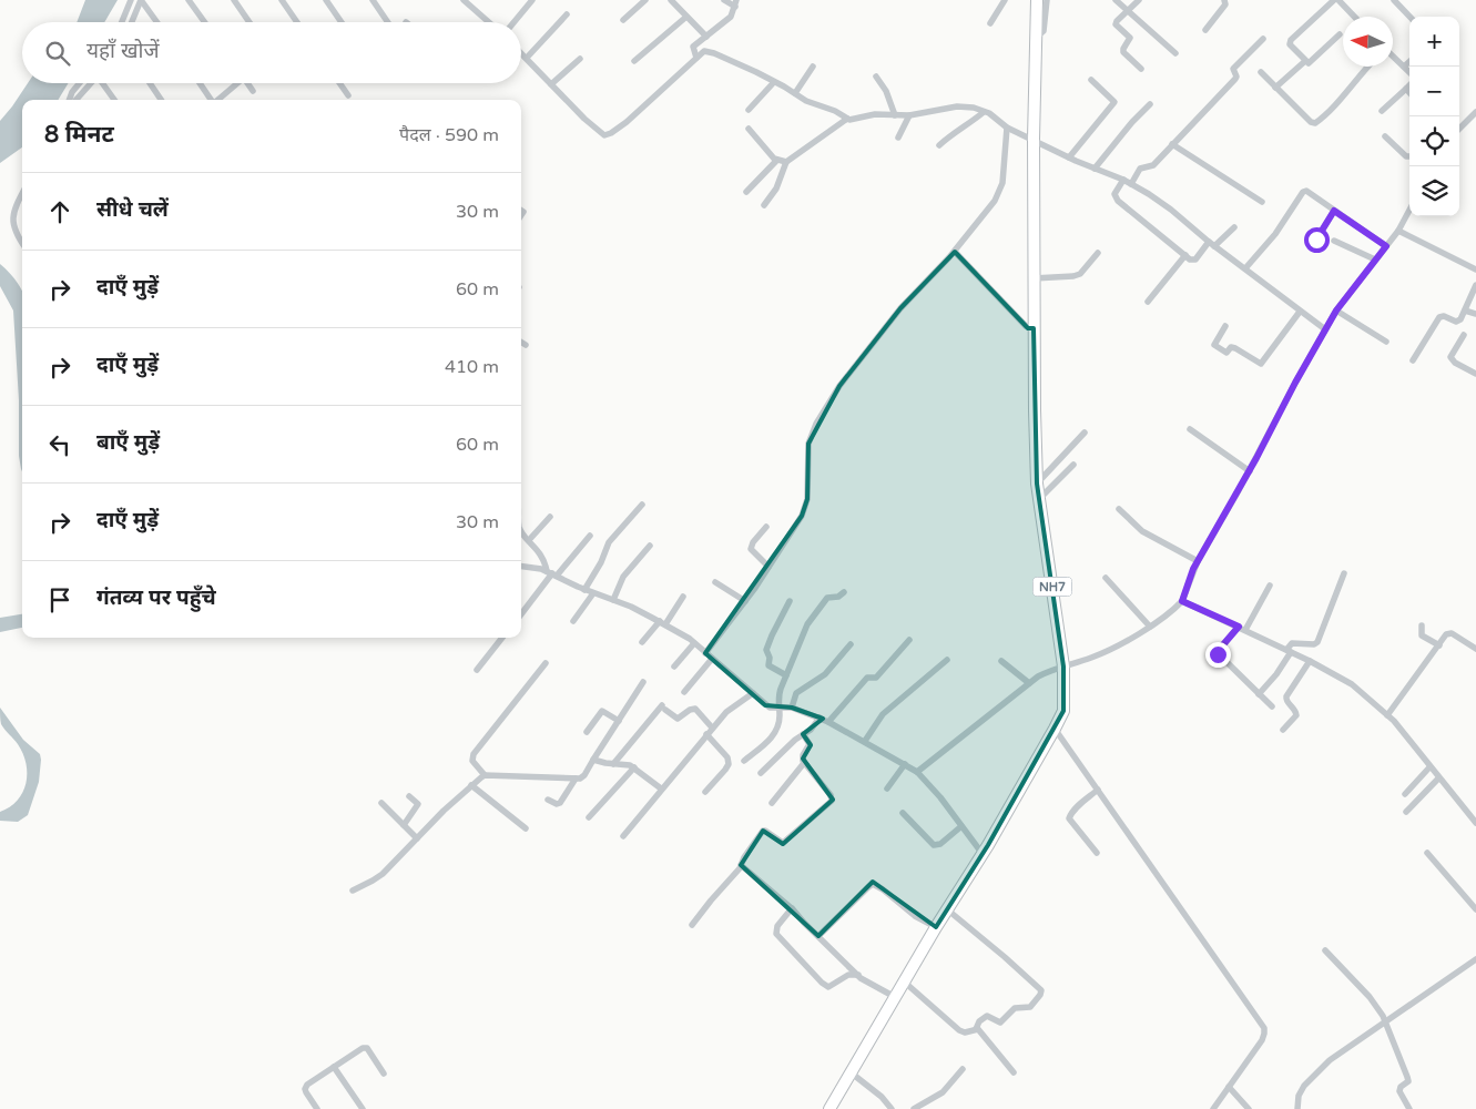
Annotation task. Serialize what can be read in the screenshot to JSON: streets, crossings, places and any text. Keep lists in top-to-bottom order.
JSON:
{
  "streets": {
    "highway": ["NH7"]
  },
  "north": "left",
  "page": {
    "map_buttons": ["+", "−"],
    "search": "यहाँ खोजें",
    "heading": ["8 मिनट", "पैदल · 590 m"],
    "list": [
      ["सीधे चलें", "30 m"],
      ["दाएँ मुड़ें", "60 m"],
      ["दाएँ मुड़ें", "410 m"],
      ["बाएँ मुड़ें", "60 m"],
      ["दाएँ मुड़ें", "30 m"],
      "गंतव्य पर पहुँचे"
    ]
  }
}
